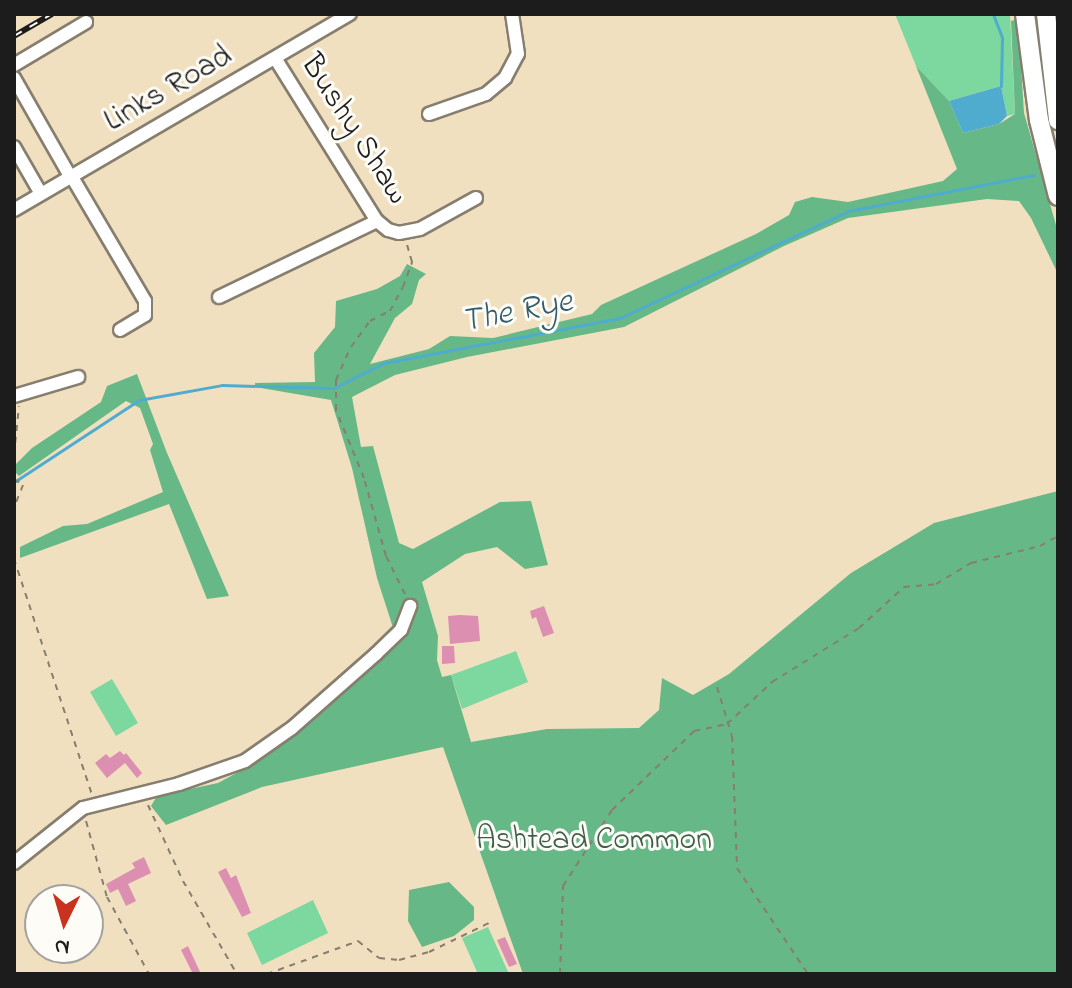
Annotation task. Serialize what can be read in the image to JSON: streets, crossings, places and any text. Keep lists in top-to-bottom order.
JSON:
{
  "streets": {
    "street": ["Links Road", "Bushy Shaw"]
  },
  "crossings": [
    ["Links Road", "Bushy Shaw"]
  ],
  "water": ["The Rye"],
  "parks": ["Ashtead Common"],
  "north": "bottom"
}
